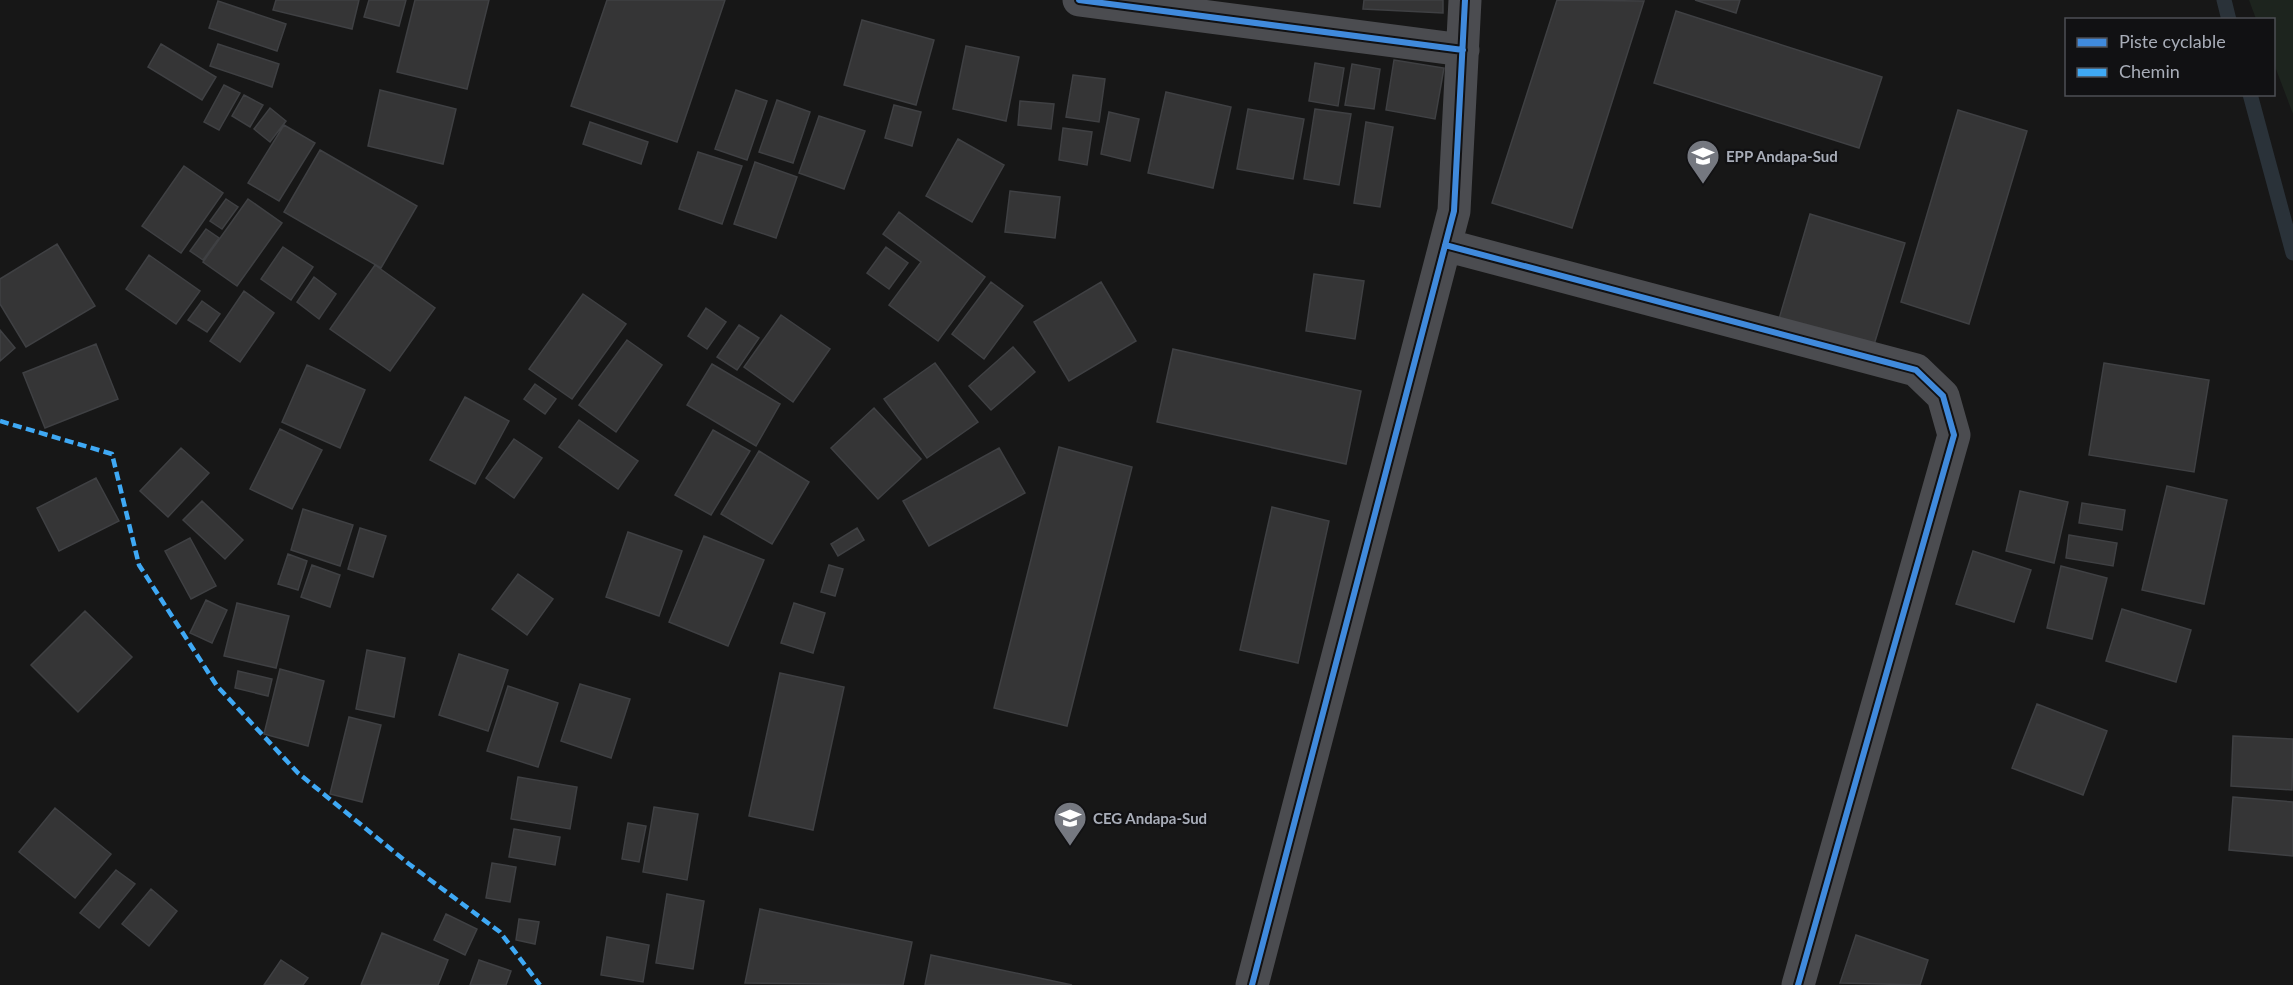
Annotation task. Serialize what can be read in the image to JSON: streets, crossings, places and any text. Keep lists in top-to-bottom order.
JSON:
{
  "places": {
    "school or university": ["EPP Andapa-Sud", "CEG Andapa-Sud"]
  },
  "legend": ["Piste cyclable", "Chemin"]
}
